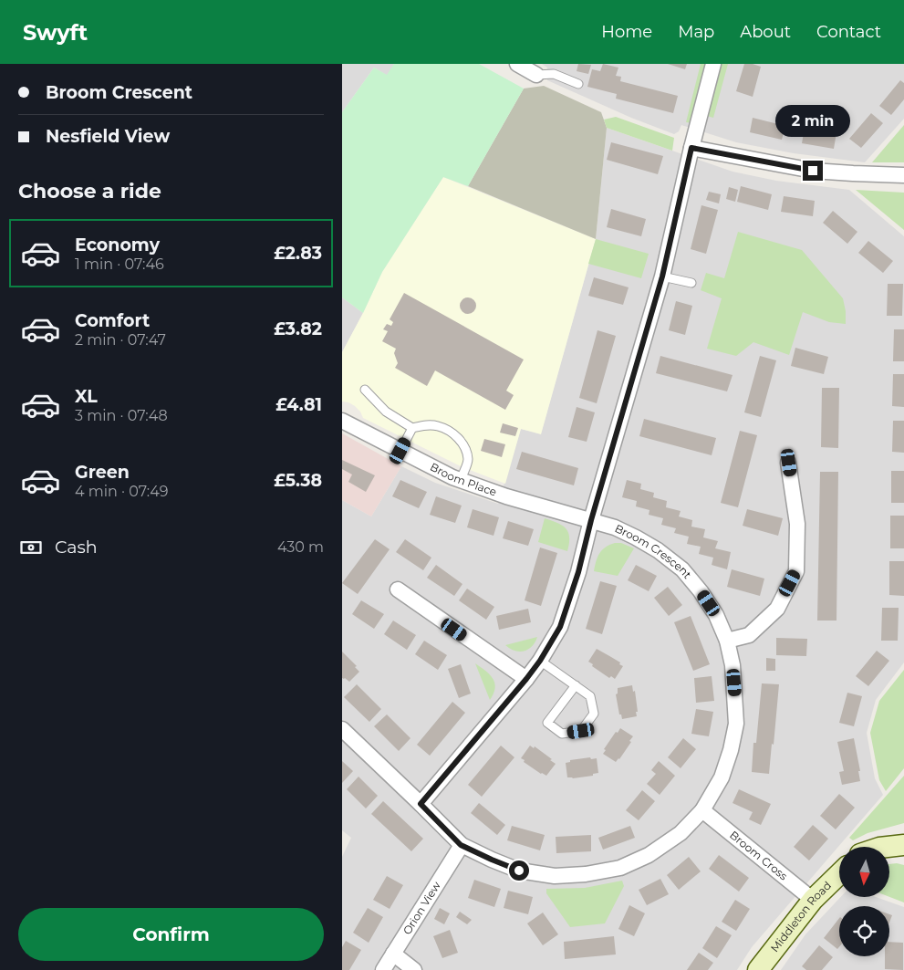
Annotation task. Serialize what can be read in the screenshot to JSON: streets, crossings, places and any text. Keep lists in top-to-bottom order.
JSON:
{
  "streets": {
    "street": [
      "Broom Place",
      "Broom Crescent",
      "Broom Cross",
      "Orion View",
      "Middleton Road"
    ]
  },
  "crossings": [
    ["Broom Place", "Broom Crescent"],
    ["Broom Crescent", "Broom Cross"],
    ["Broom Crescent", "Orion View"],
    ["Broom Cross", "Middleton Road"]
  ],
  "north": "bottom",
  "page": {
    "header": "Swyft",
    "nav": [
      "Home",
      "Map",
      "About",
      "Contact"
    ],
    "banner": ["Broom Crescent", "Nesfield View"],
    "bubble": "2 min",
    "heading": "Choose a ride",
    "list": [
      {
        "name": "Economy",
        "note": "1 min · 07:46",
        "value": "£2.83"
      },
      {
        "name": "Comfort",
        "note": "2 min · 07:47",
        "value": "£3.82"
      },
      {
        "name": "XL",
        "note": "3 min · 07:48",
        "value": "£4.81"
      },
      {
        "name": "Green",
        "note": "4 min · 07:49",
        "value": "£5.38"
      }
    ],
    "pay": ["Cash", "430 m"],
    "buttons": "Confirm"
  }
}
